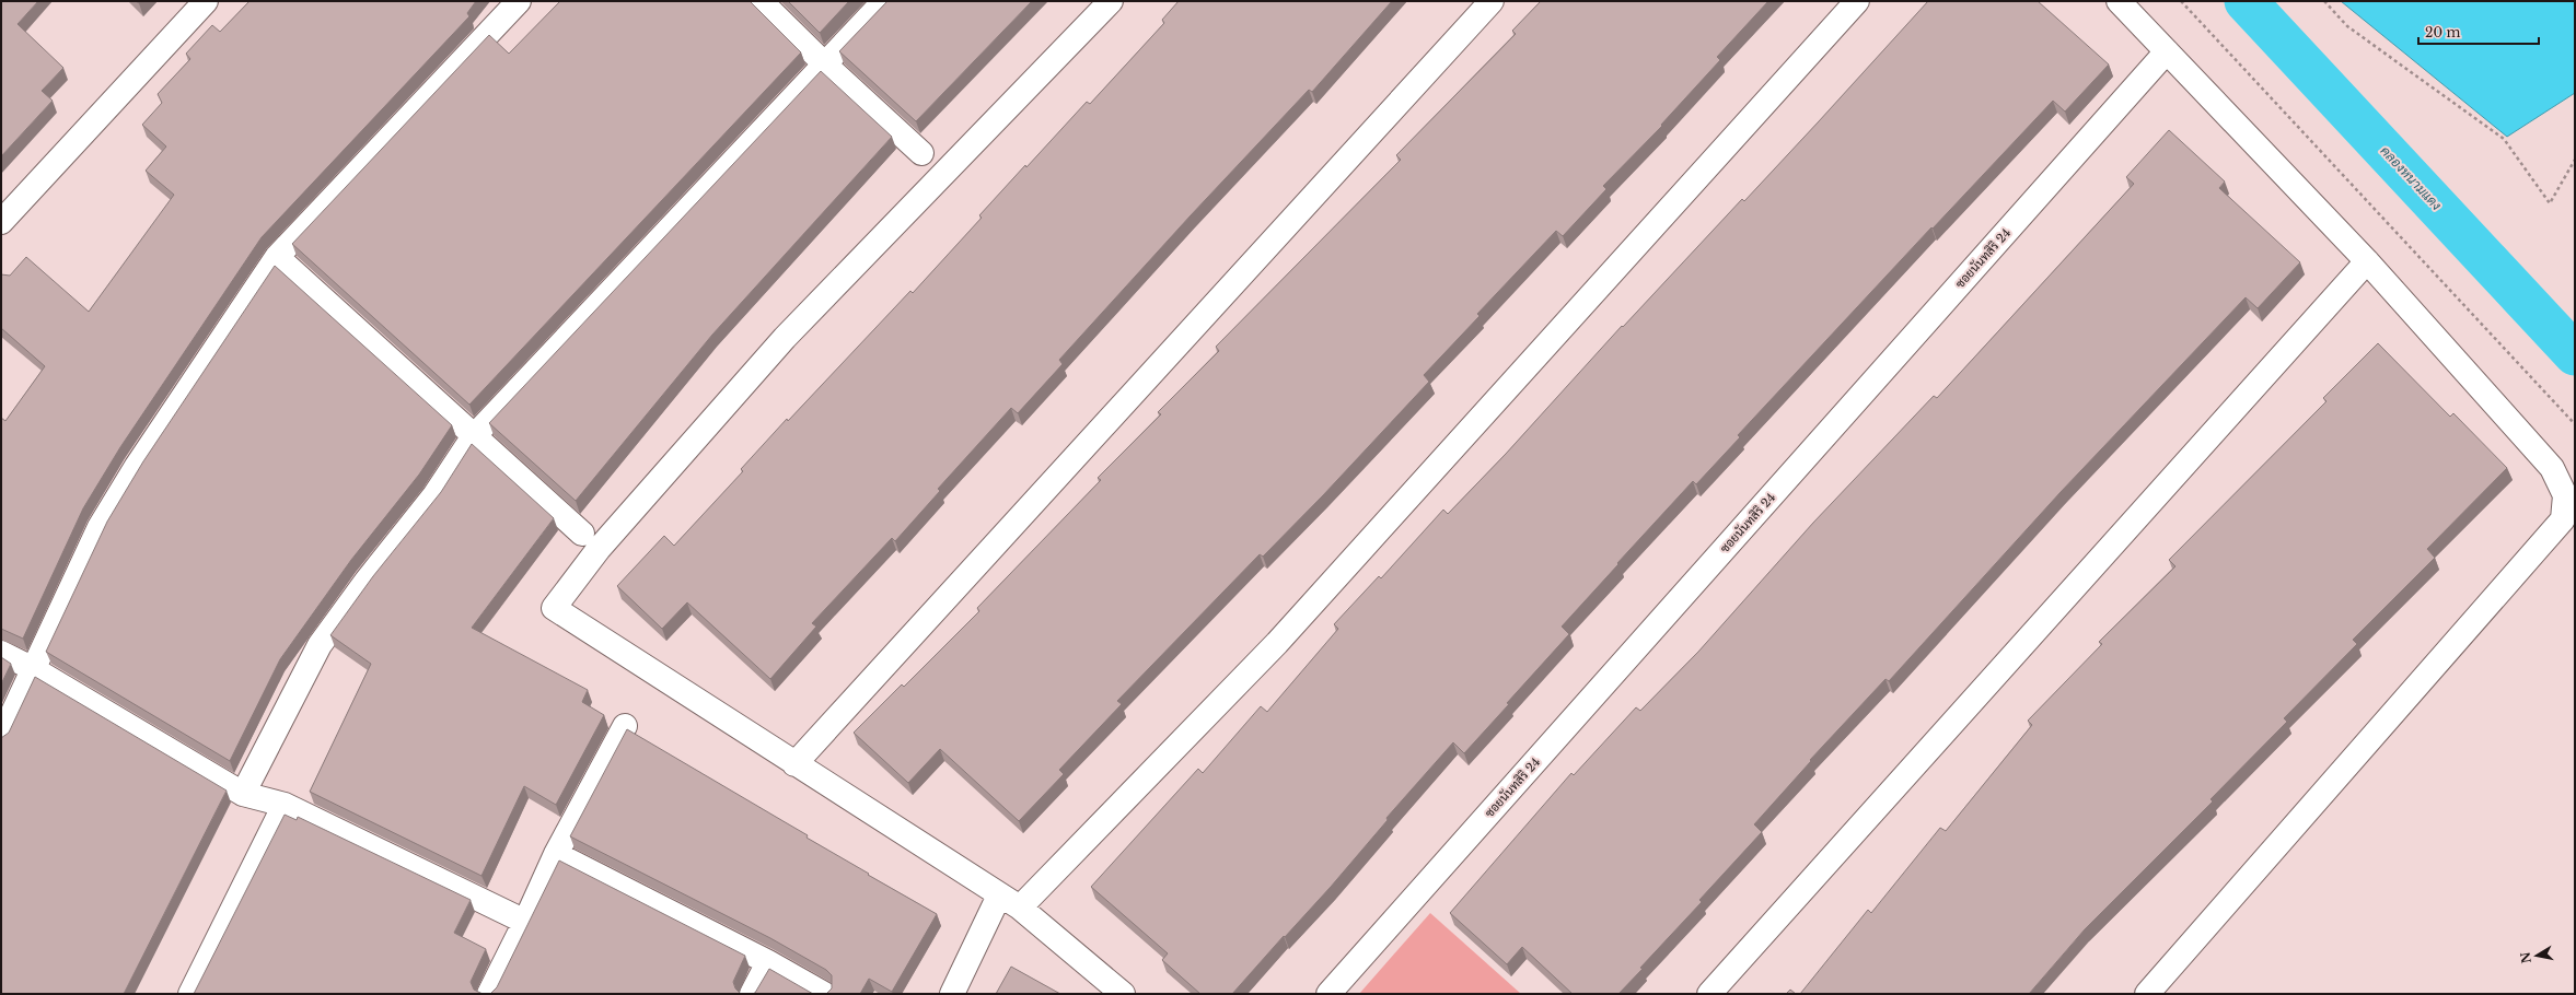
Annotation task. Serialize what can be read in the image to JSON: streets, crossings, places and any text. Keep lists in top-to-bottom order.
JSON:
{
  "streets": {
    "street": ["ซอยนันทสิริ 24"]
  },
  "water": ["คลองหนามแดง"],
  "scale_bar": "20 m",
  "north": "left"
}
